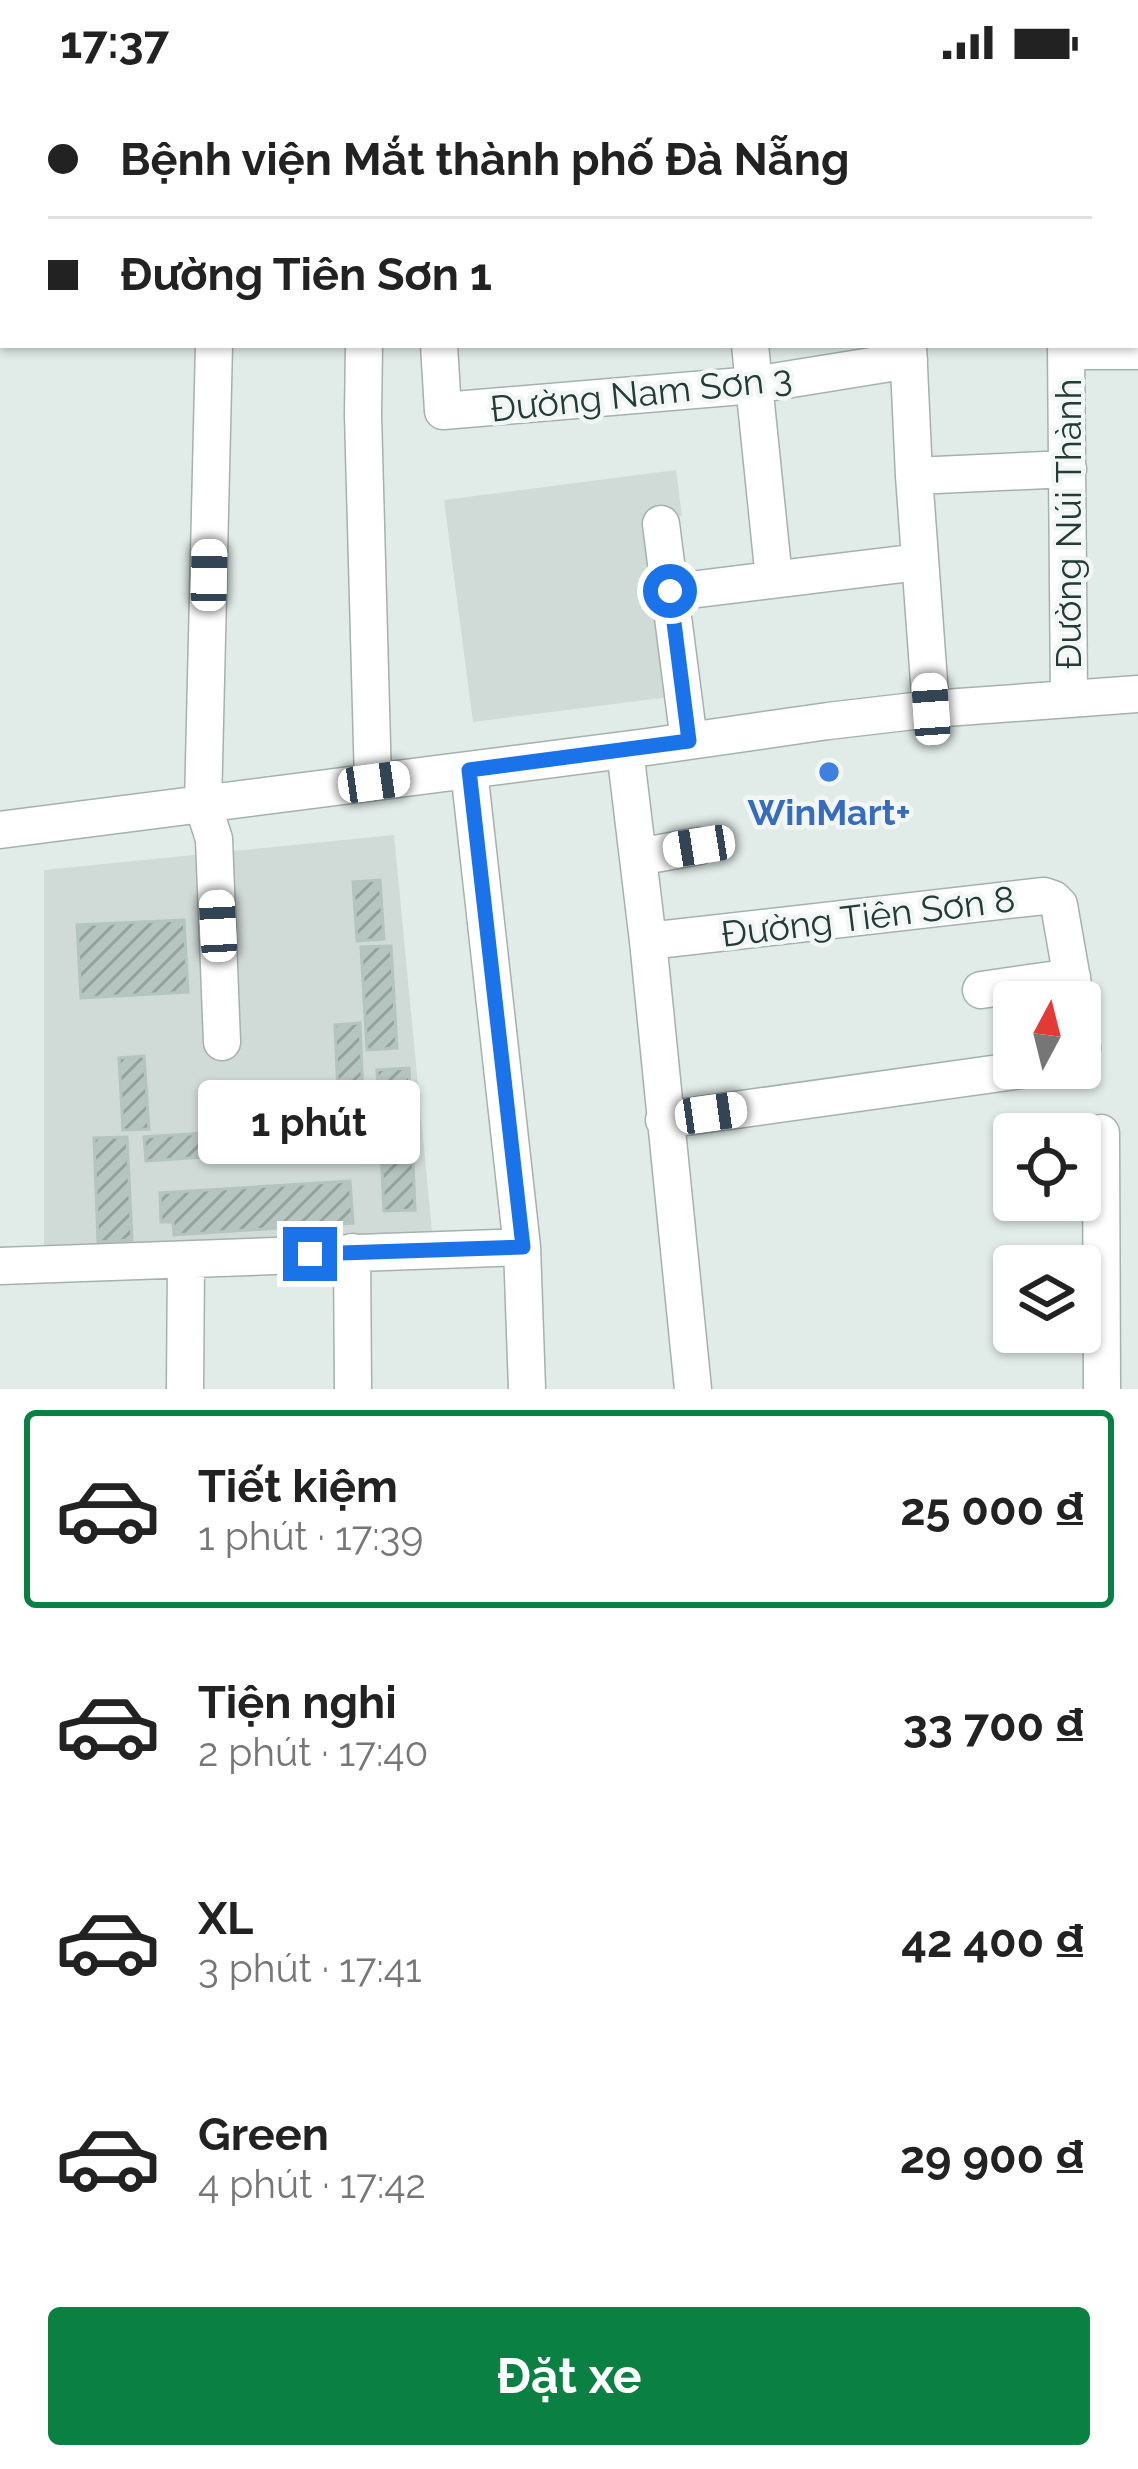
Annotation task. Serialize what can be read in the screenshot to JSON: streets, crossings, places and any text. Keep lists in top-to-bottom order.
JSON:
{
  "streets": {
    "street": ["Đường Nam Sơn 3", "Đường Núi Thành", "Đường Tiên Sơn 8"]
  },
  "places": ["WinMart+"],
  "north": "top",
  "page": {
    "status": "17:37",
    "banner": ["Bệnh viện Mắt thành phố Đà Nẵng", "Đường Tiên Sơn 1"],
    "bubble": "1 phút",
    "list": [
      {
        "name": "Tiết kiệm",
        "note": "1 phút · 17:39",
        "value": "25 000 ₫"
      },
      {
        "name": "Tiện nghi",
        "note": "2 phút · 17:40",
        "value": "33 700 ₫"
      },
      {
        "name": "XL",
        "note": "3 phút · 17:41",
        "value": "42 400 ₫"
      },
      {
        "name": "Green",
        "note": "4 phút · 17:42",
        "value": "29 900 ₫"
      }
    ],
    "buttons": "Đặt xe"
  }
}
